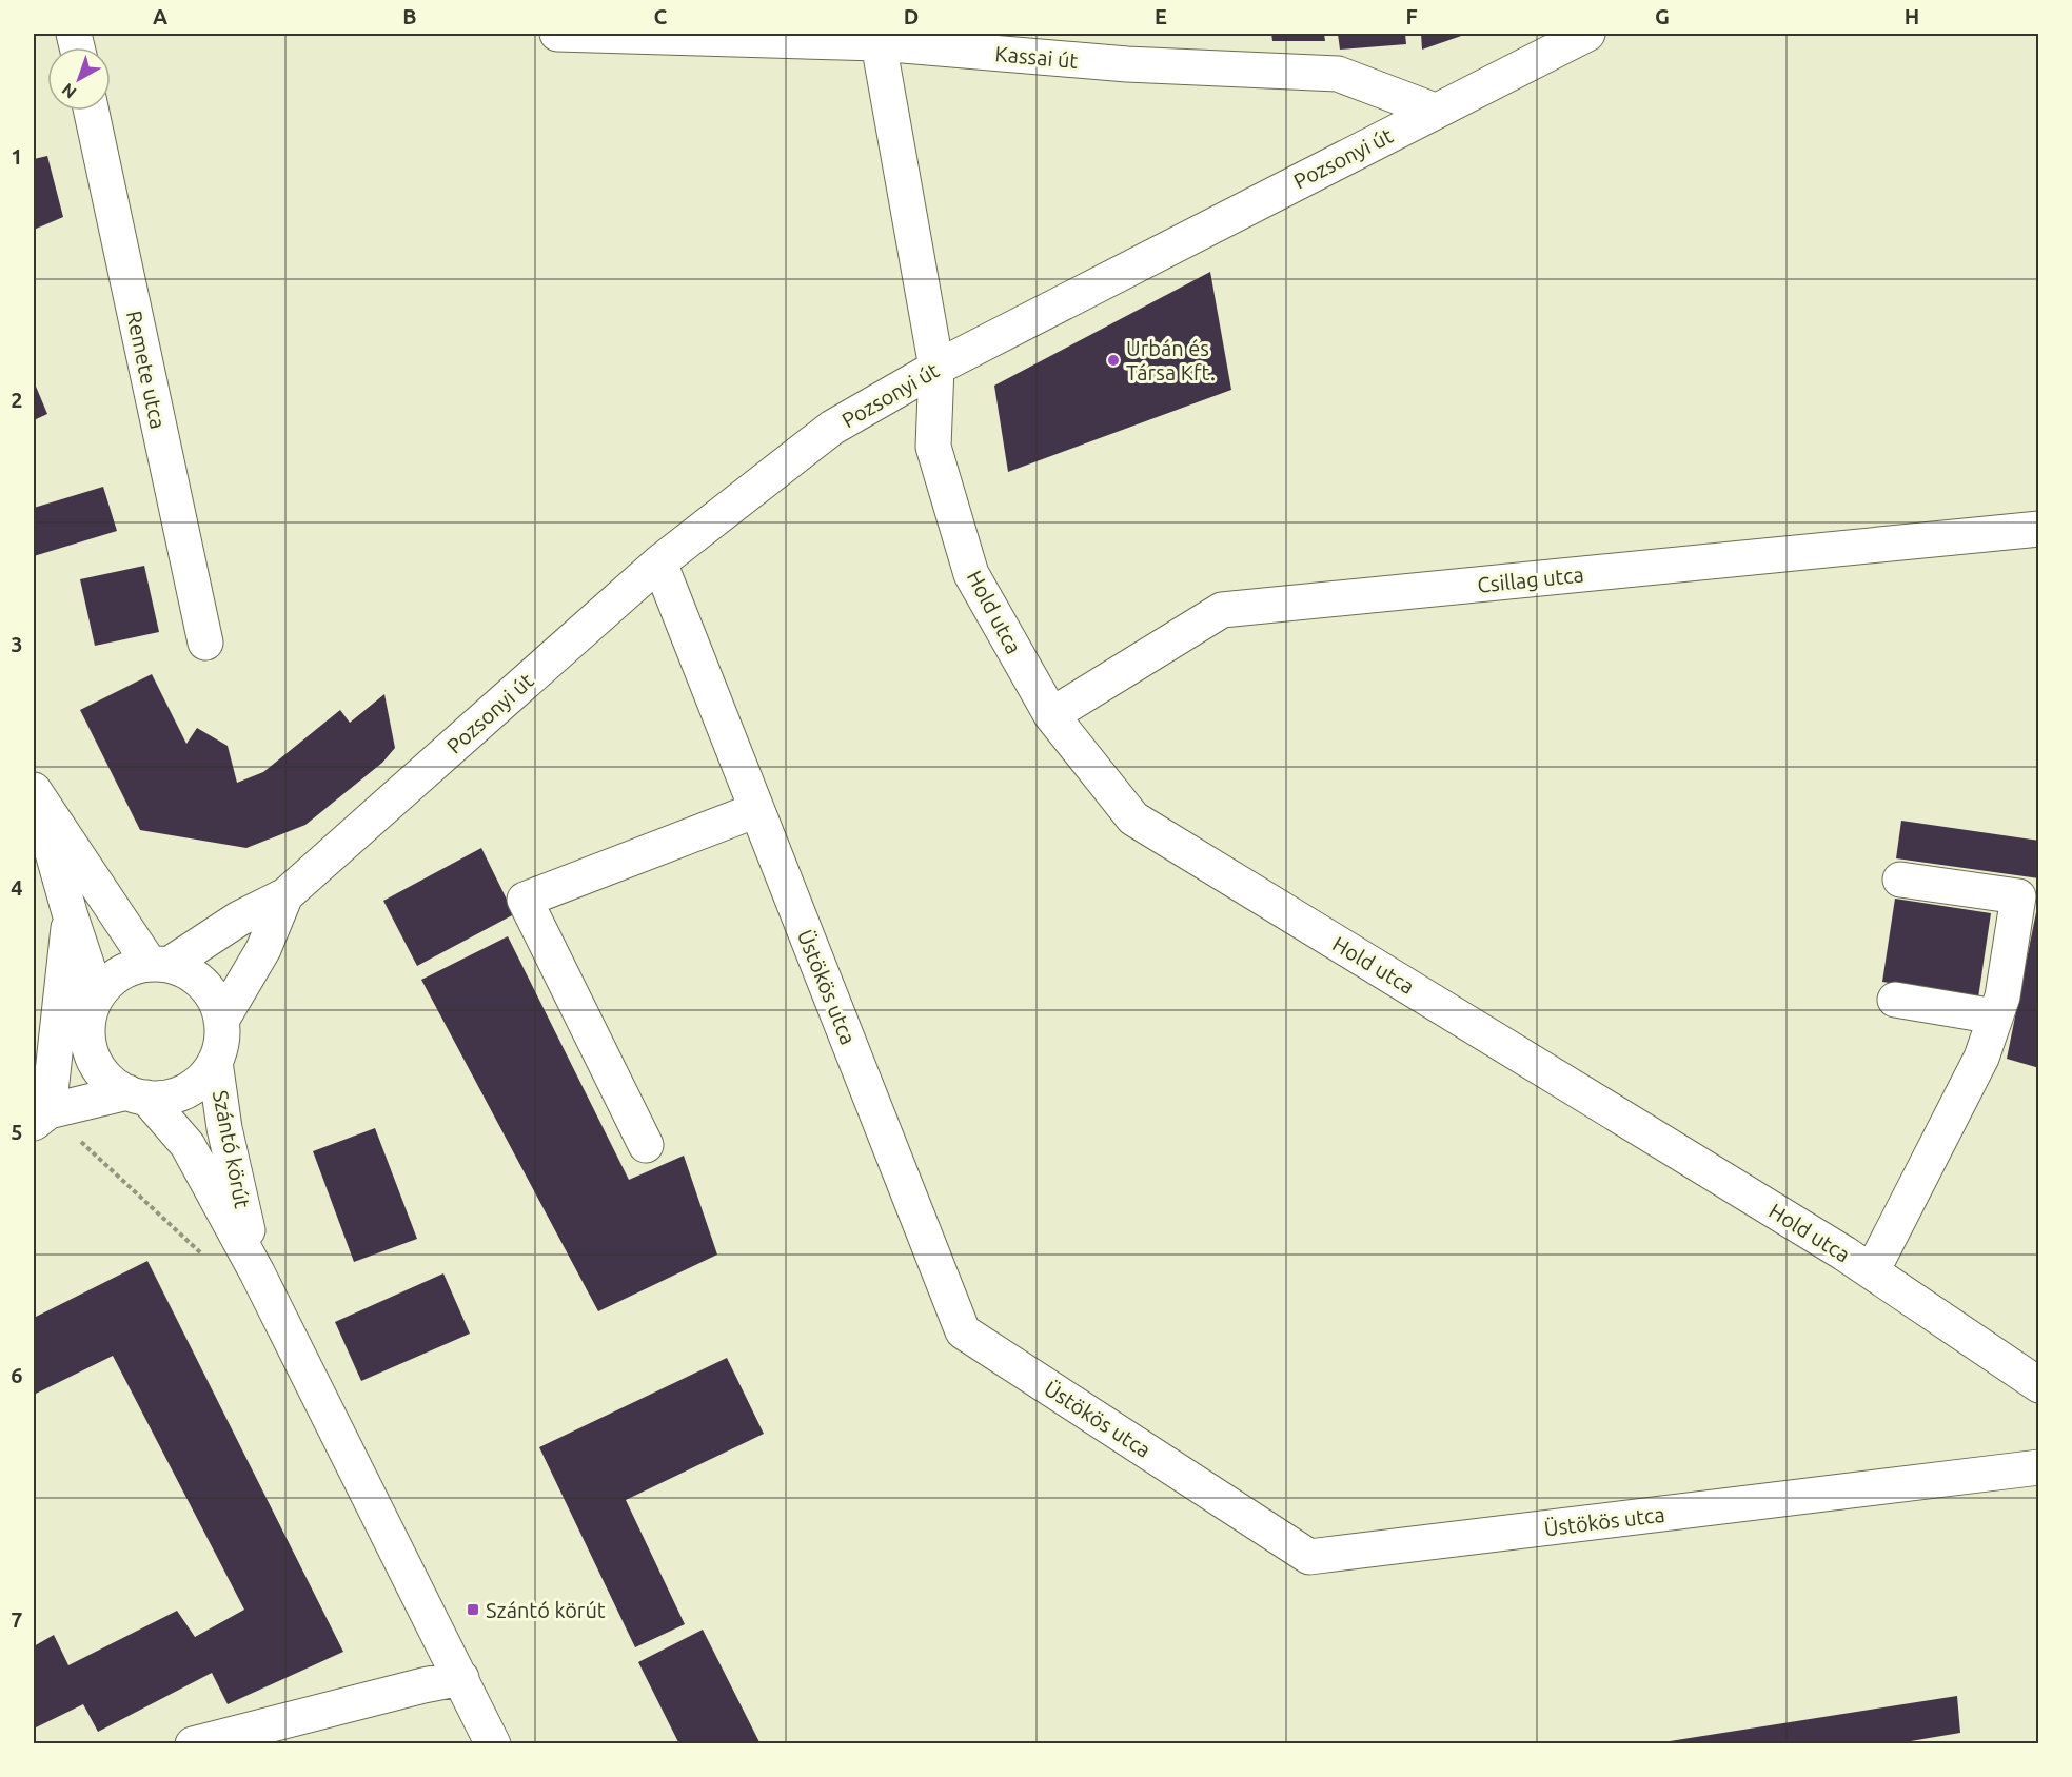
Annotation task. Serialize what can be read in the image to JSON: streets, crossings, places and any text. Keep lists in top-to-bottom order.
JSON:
{
  "streets": {
    "street": [
      "Kassai út",
      "Pozsonyi út",
      "Remete utca",
      "Csillag utca",
      "Hold utca",
      "Üstökös utca",
      "Szántó körút"
    ]
  },
  "crossings": [
    ["Kassai út", "Pozsonyi út"],
    ["Kassai út", "Hold utca"],
    ["Pozsonyi út", "Hold utca"],
    ["Pozsonyi út", "Üstökös utca"],
    ["Pozsonyi út", "Szántó körút"],
    ["Csillag utca", "Hold utca"]
  ],
  "places": {
    "other": ["Urbán és Társa Kft."],
    "transit": ["Szántó körút"]
  },
  "north": "bottom left",
  "grid": {
    "columns": [
      "A",
      "B",
      "C",
      "D",
      "E",
      "F",
      "G",
      "H"
    ],
    "rows": [
      "1",
      "2",
      "3",
      "4",
      "5",
      "6",
      "7"
    ]
  }
}
